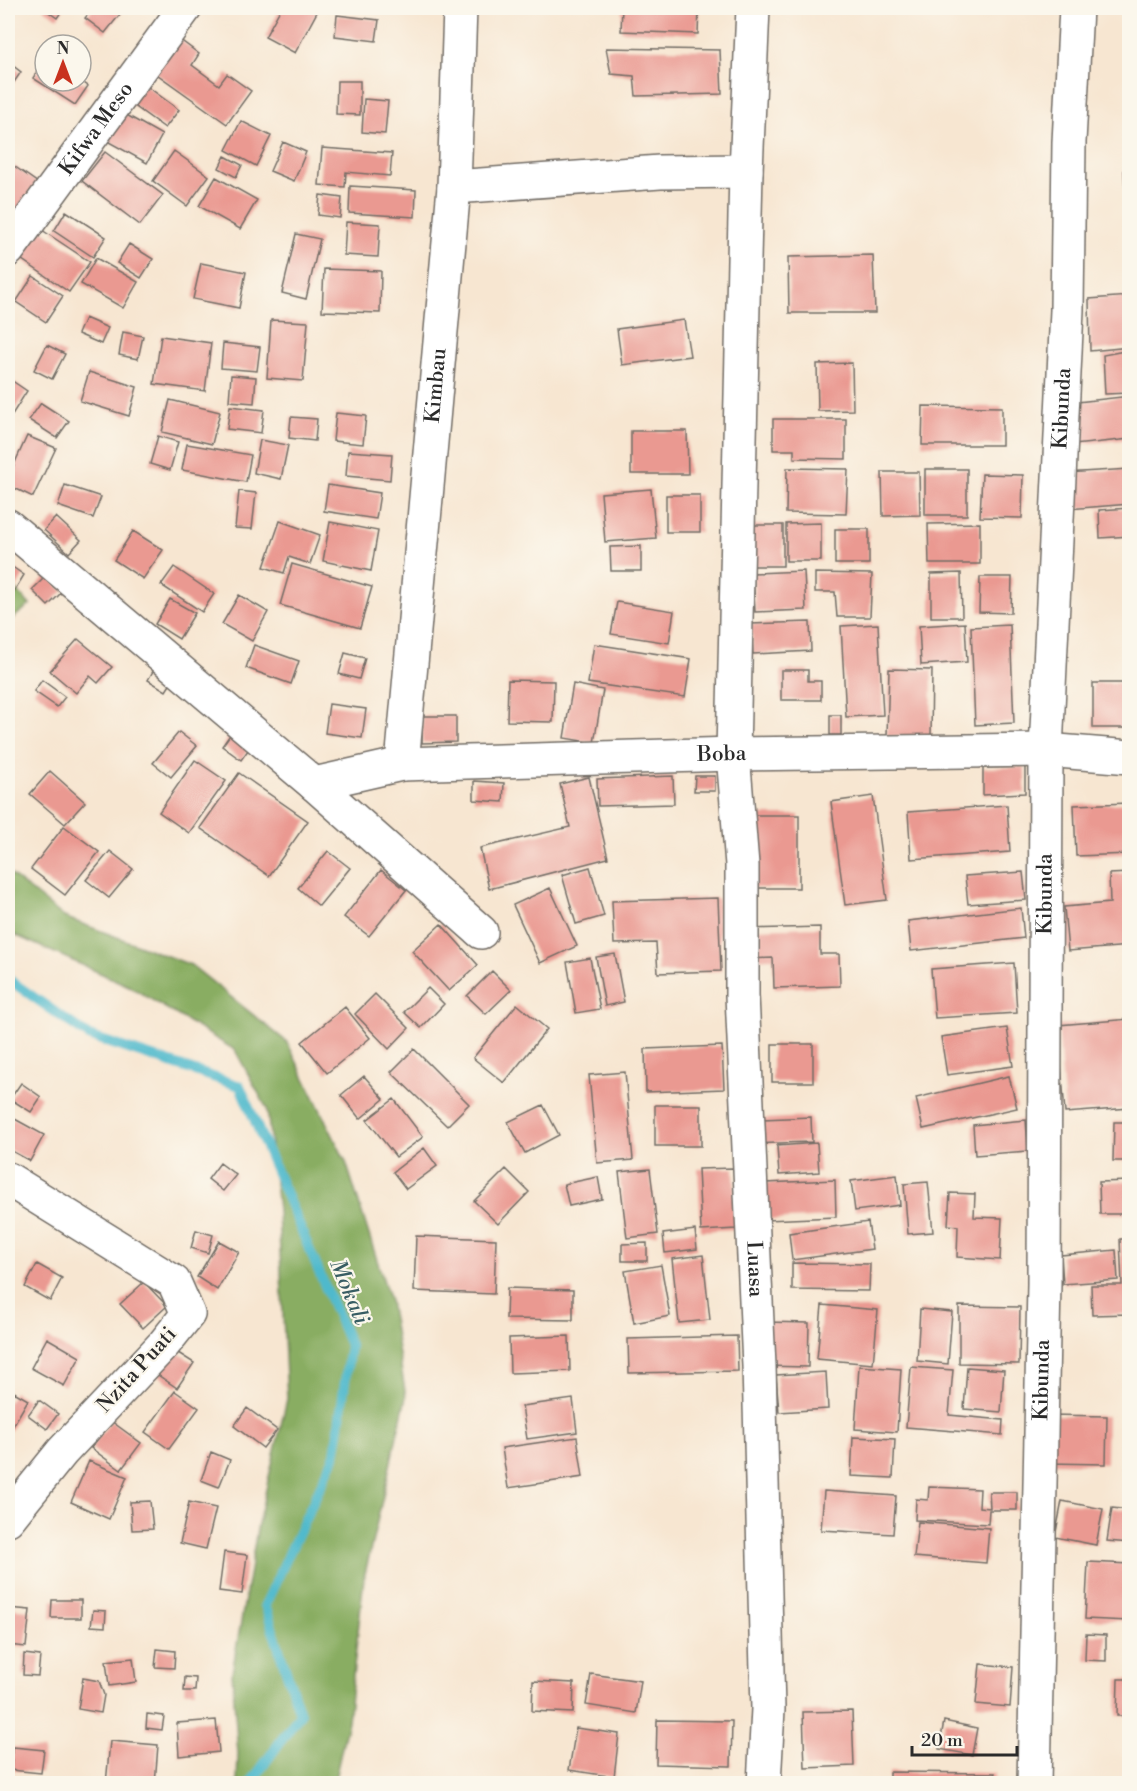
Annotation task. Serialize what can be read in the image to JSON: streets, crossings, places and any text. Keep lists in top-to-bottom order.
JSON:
{
  "streets": {
    "street": [
      "Kifwa Meso",
      "Kimbau",
      "Kibunda",
      "Boba",
      "Luasa",
      "Nzita Puati"
    ]
  },
  "crossings": [
    ["Kimbau", "Boba"],
    ["Kibunda", "Boba"],
    ["Boba", "Luasa"]
  ],
  "water": ["Mokali"],
  "scale_bar": "20 m",
  "north": "top"
}
